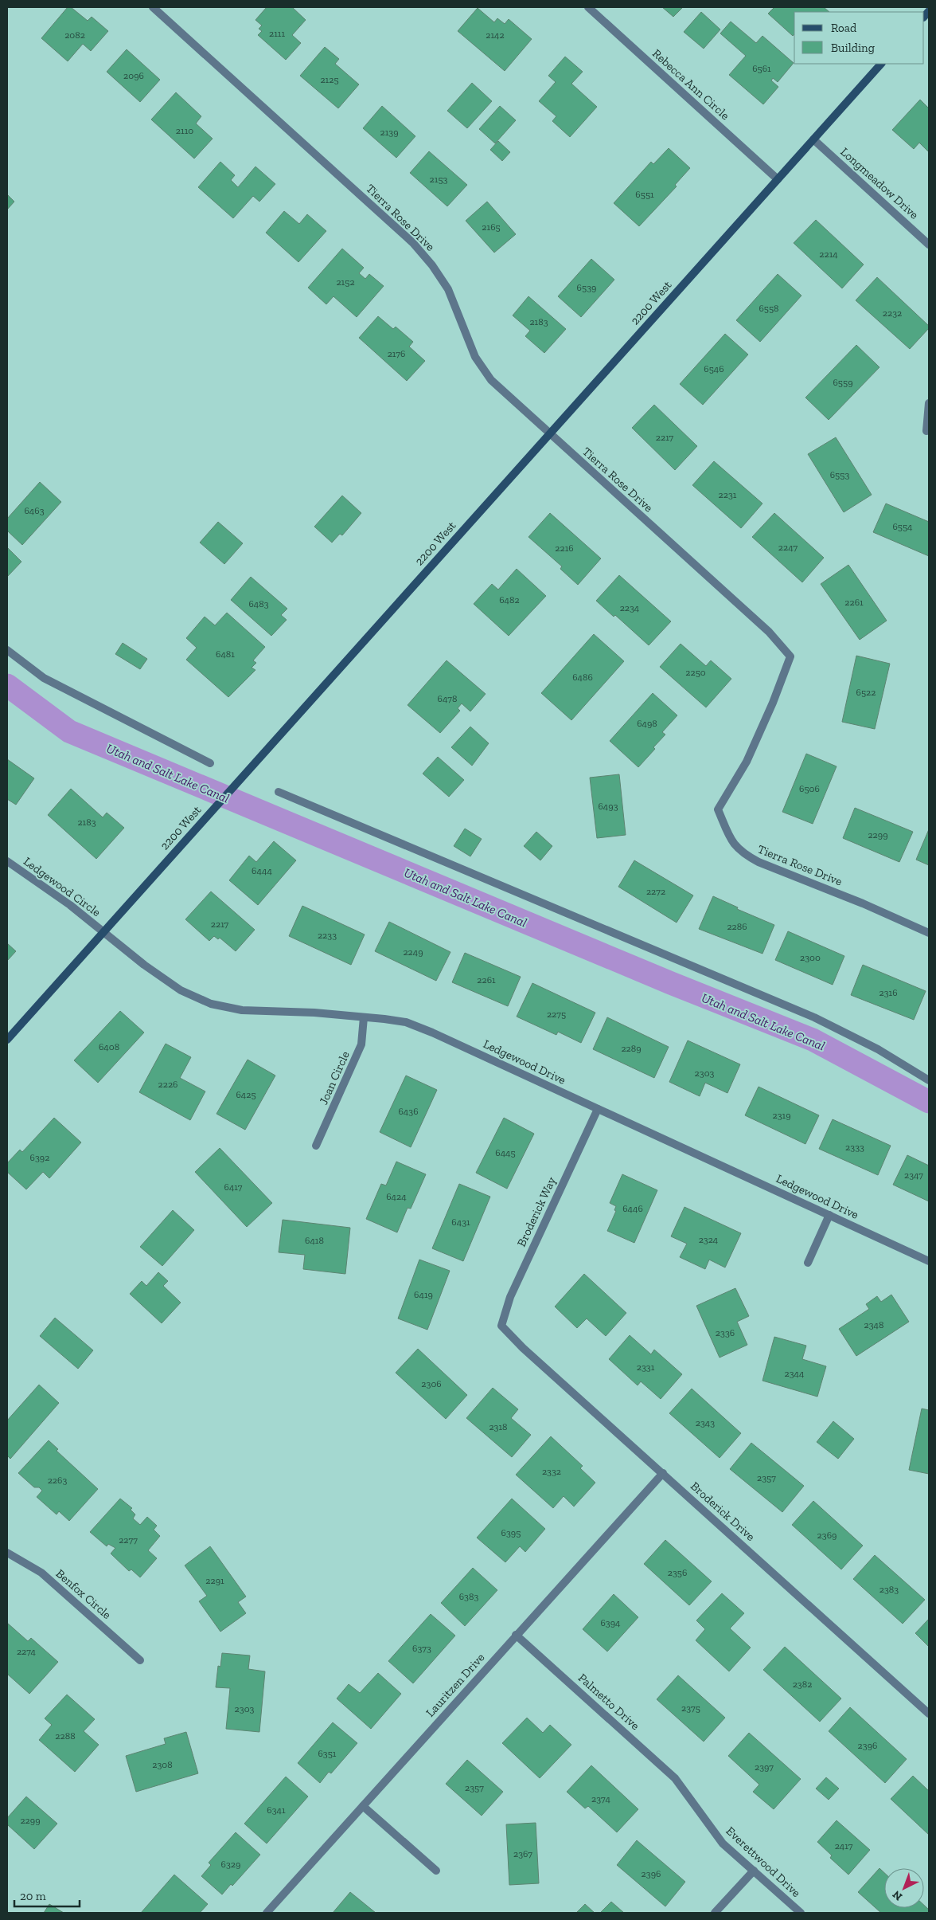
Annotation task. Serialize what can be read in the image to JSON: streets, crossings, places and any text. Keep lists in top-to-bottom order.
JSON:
{
  "streets": {
    "street": [
      "Rebecca Ann Circle",
      "Longmeadow Drive",
      "Tierra Rose Drive",
      "2200 West",
      "Ledgewood Circle",
      "Ledgewood Drive",
      "Joan Circle",
      "Broderick Way",
      "Broderick Drive",
      "Benfox Circle",
      "Lauritzen Drive",
      "Palmetto Drive",
      "Everettwood Drive"
    ]
  },
  "crossings": [
    ["Rebecca Ann Circle", "2200 West"],
    ["Longmeadow Drive", "2200 West"],
    ["Tierra Rose Drive", "2200 West"],
    ["2200 West", "Ledgewood Circle"],
    ["2200 West", "Ledgewood Drive"],
    ["Ledgewood Circle", "Ledgewood Drive"],
    ["Ledgewood Drive", "Joan Circle"],
    ["Ledgewood Drive", "Broderick Way"],
    ["Broderick Way", "Broderick Drive"],
    ["Broderick Drive", "Lauritzen Drive"],
    ["Lauritzen Drive", "Palmetto Drive"],
    ["Palmetto Drive", "Everettwood Drive"]
  ],
  "water": ["Utah and Salt Lake Canal"],
  "house_numbers": [
    "2111",
    "2082",
    "2142",
    "6561",
    "2096",
    "2125",
    "2110",
    "2139",
    "2153",
    "6551",
    "2165",
    "2214",
    "2152",
    "6539",
    "6558",
    "2232",
    "2183",
    "2176",
    "6546",
    "6559",
    "2217",
    "6553",
    "2231",
    "6463",
    "6554",
    "2247",
    "2216",
    "6482",
    "2261",
    "6483",
    "2234",
    "6481",
    "2250",
    "6486",
    "6522",
    "6478",
    "6498",
    "6506",
    "6493",
    "2183",
    "2299",
    "6444",
    "2272",
    "2217",
    "2286",
    "2233",
    "2249",
    "2300",
    "2261",
    "2316",
    "2275",
    "6408",
    "2289",
    "2303",
    "2226",
    "6425",
    "6436",
    "2319",
    "2333",
    "6445",
    "6392",
    "2347",
    "6417",
    "6424",
    "6446",
    "6431",
    "2324",
    "6418",
    "6419",
    "2348",
    "2336",
    "2331",
    "2344",
    "2306",
    "2343",
    "2318",
    "2332",
    "2357",
    "2263",
    "6395",
    "2369",
    "2277",
    "2356",
    "2291",
    "2383",
    "6383",
    "6394",
    "6373",
    "2274",
    "2382",
    "2375",
    "2303",
    "2288",
    "2396",
    "6351",
    "2308",
    "2397",
    "2357",
    "2374",
    "6341",
    "2299",
    "2417",
    "2367",
    "6329",
    "2396"
  ],
  "legend": ["Road", "Building"],
  "scale_bar": "20 m",
  "north": "bottom left"
}
